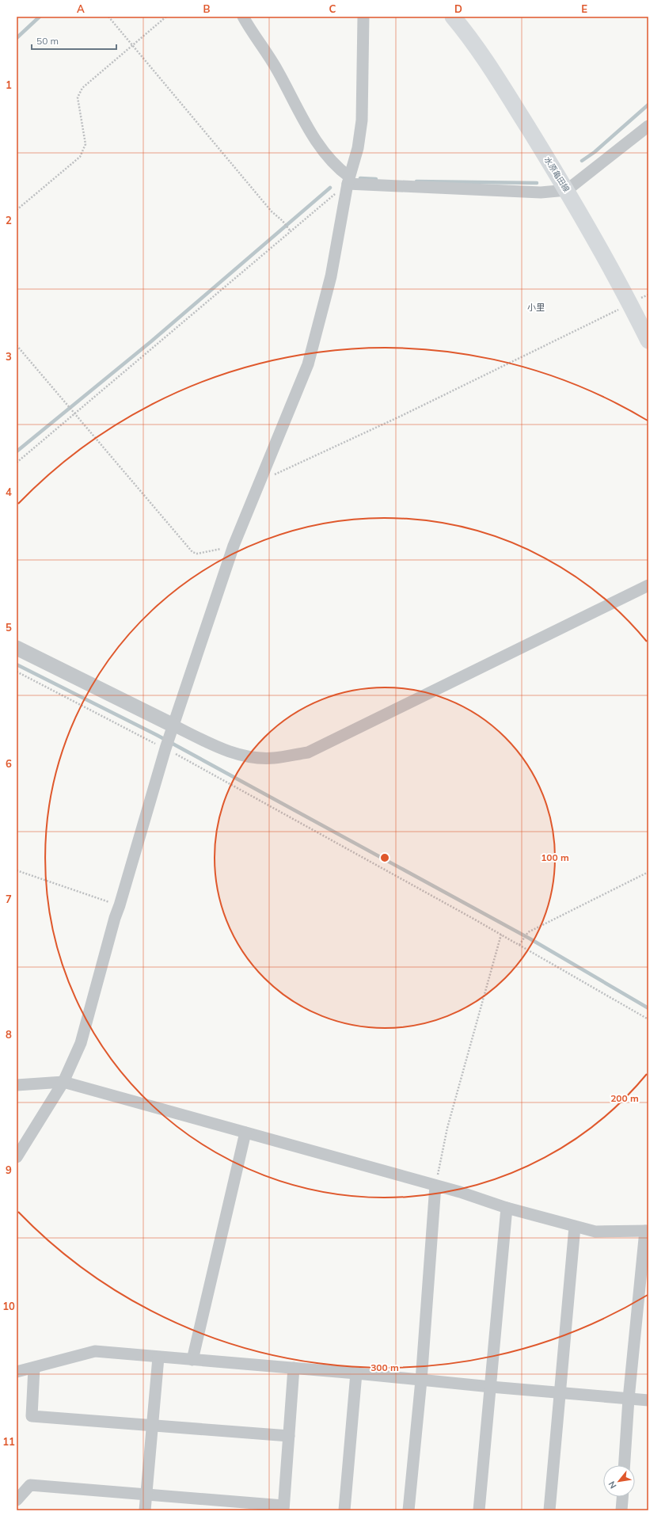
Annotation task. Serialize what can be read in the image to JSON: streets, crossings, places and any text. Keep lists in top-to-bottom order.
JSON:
{
  "streets": {
    "main road": ["水原亀田線"]
  },
  "districts": ["小里"],
  "scale_bar": "50 m",
  "north": "bottom left",
  "grid": {
    "columns": [
      "A",
      "B",
      "C",
      "D",
      "E"
    ],
    "rows": [
      "1",
      "2",
      "3",
      "4",
      "5",
      "6",
      "7",
      "8",
      "9",
      "10",
      "11"
    ]
  },
  "rings": ["100 m", "200 m", "300 m"]
}
